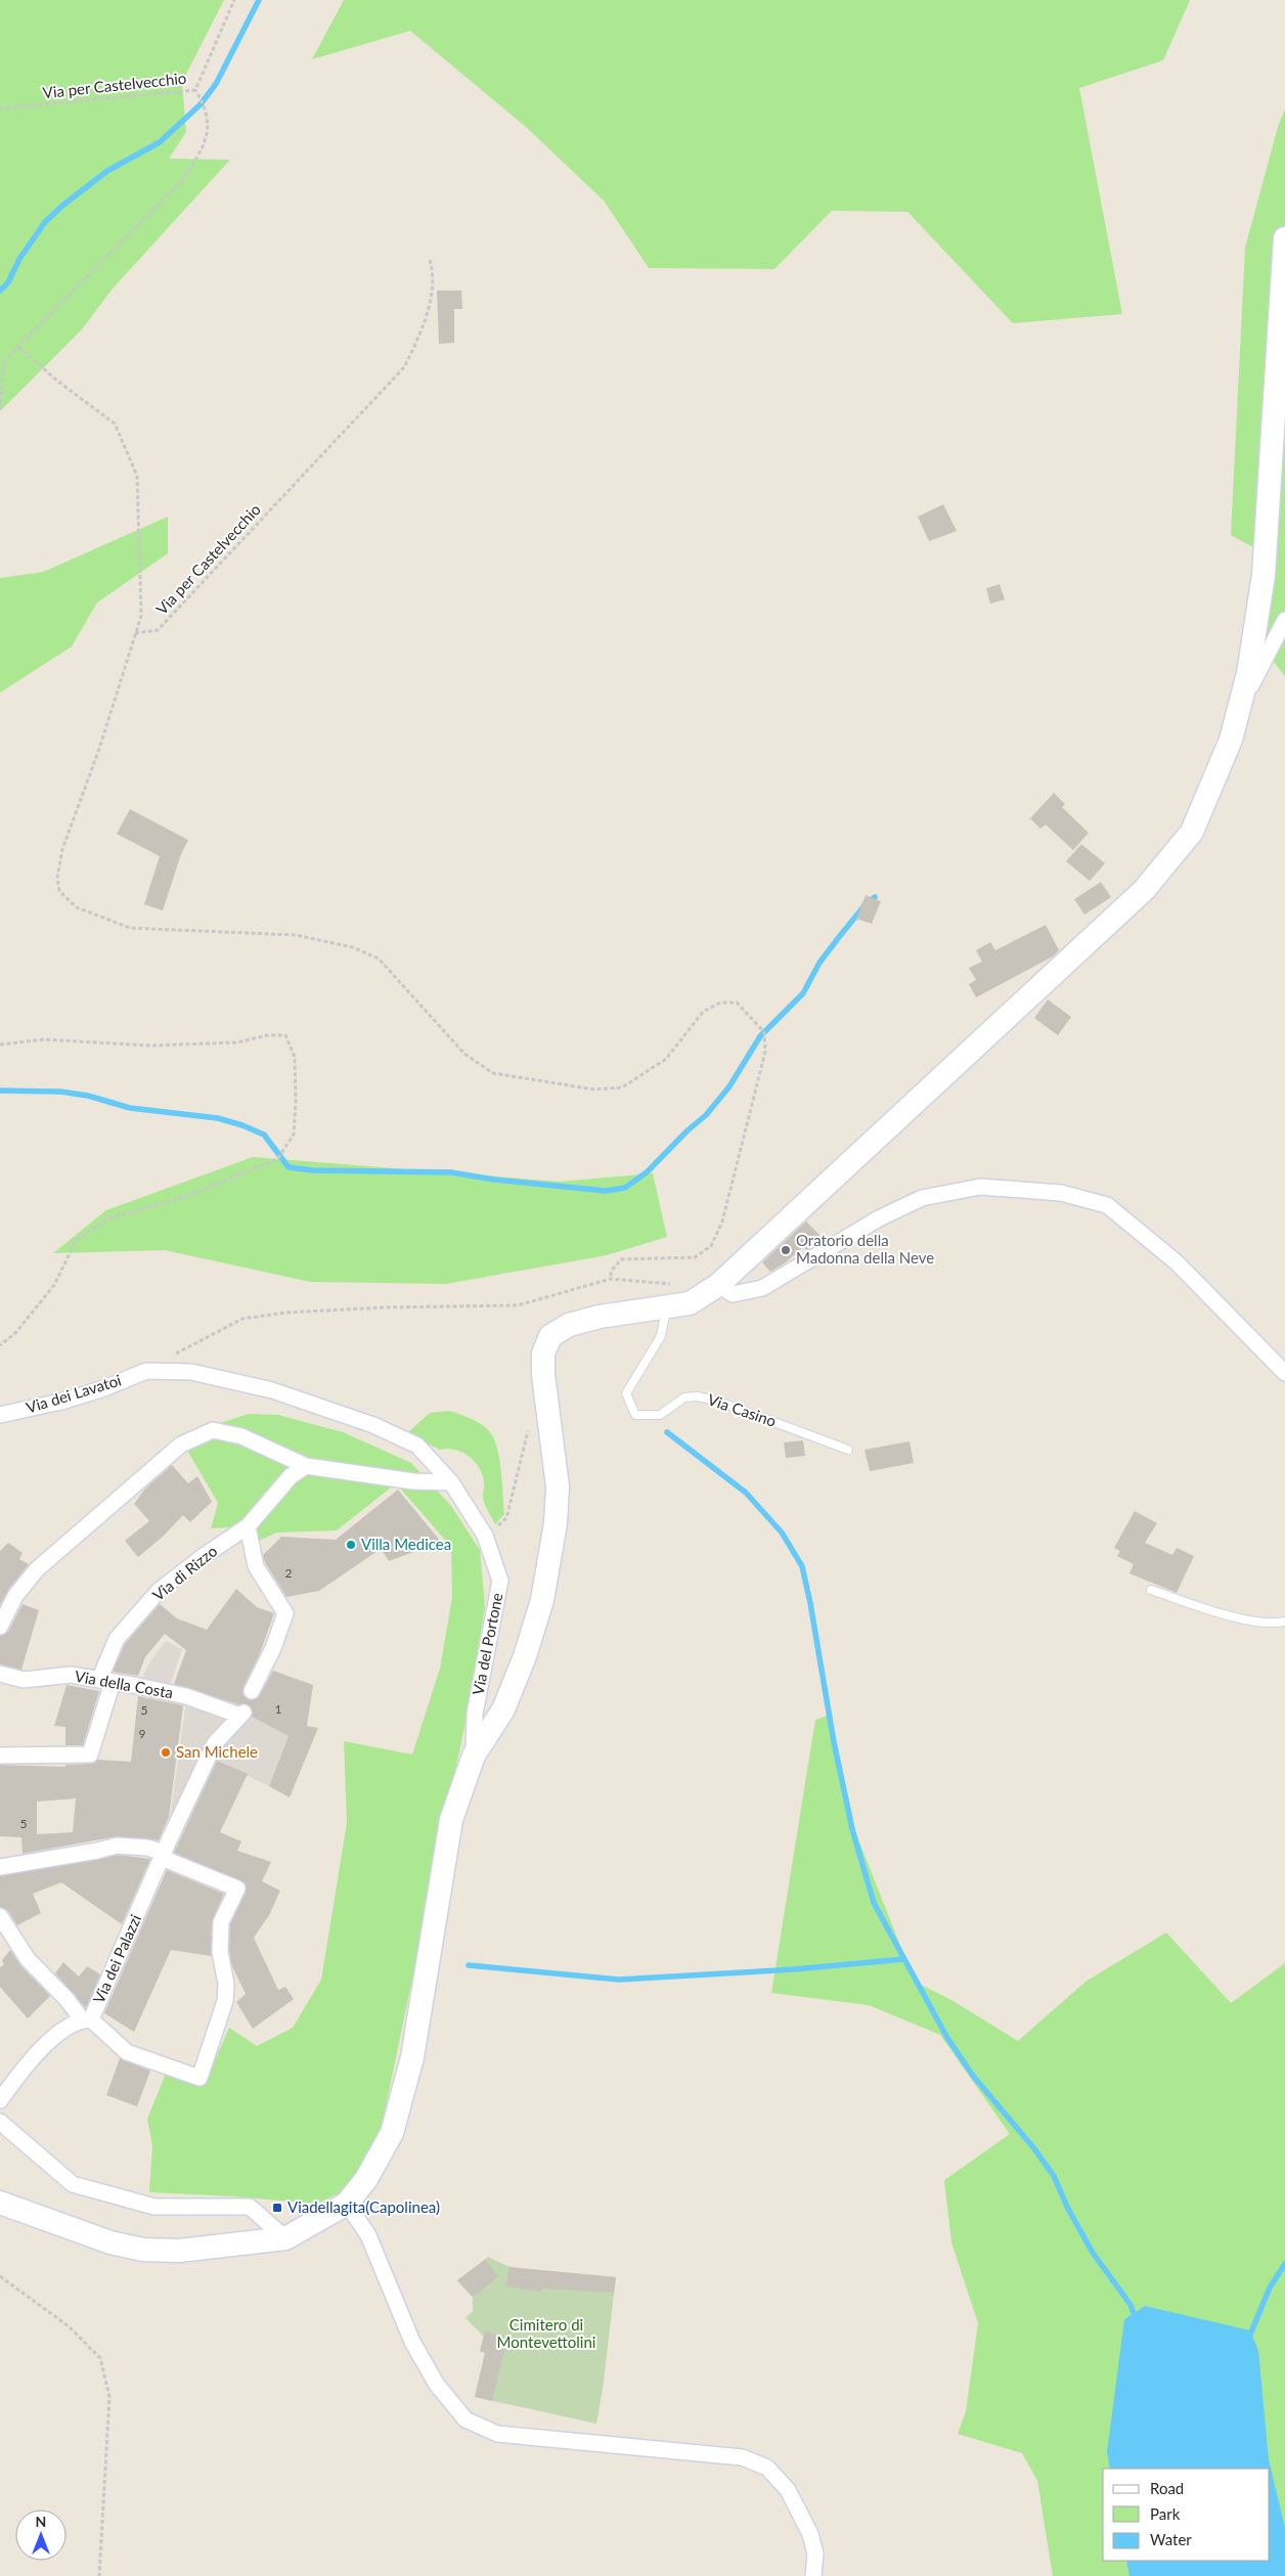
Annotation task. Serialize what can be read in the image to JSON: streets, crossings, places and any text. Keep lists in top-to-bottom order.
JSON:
{
  "streets": {
    "street": [
      "Via dei Lavatoi",
      "Via di Rizzo",
      "Via del Portone",
      "Via della Costa",
      "Via dei Palazzi"
    ],
    "lane": ["Via Casino"],
    "path": ["Via per Castelvecchio"]
  },
  "crossings": [
    ["Via dei Lavatoi", "Via del Portone"],
    ["Via di Rizzo", "Via della Costa"],
    ["Via della Costa", "Via dei Palazzi"]
  ],
  "parks": ["Cimitero di Montevettolini"],
  "places": {
    "other": ["Oratorio della Madonna della Neve", "Villa Medicea", "San Michele"],
    "transit": ["Viadellagita(Capolinea)"]
  },
  "house_numbers": [
    "2",
    "1",
    "5",
    "9",
    "5"
  ],
  "legend": ["Road", "Park", "Water"],
  "north": "top"
}
